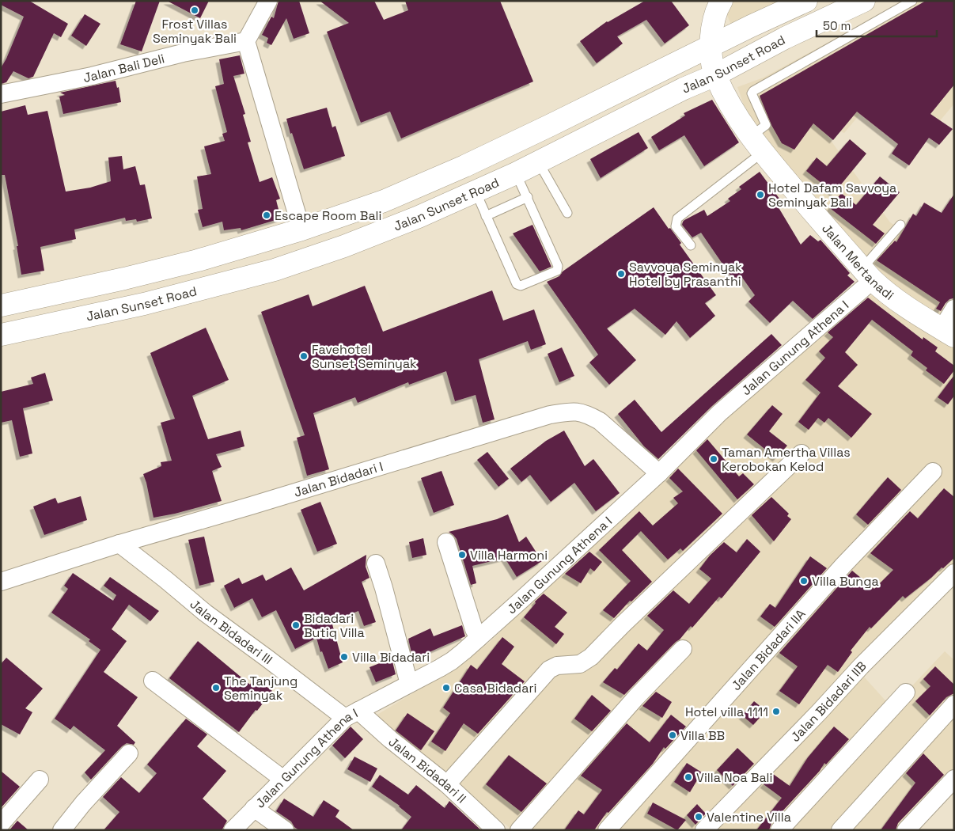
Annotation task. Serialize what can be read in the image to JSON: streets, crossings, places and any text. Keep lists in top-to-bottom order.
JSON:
{
  "streets": {
    "main road": ["Jalan Sunset Road", "Jalan Mertanadi"],
    "street": [
      "Jalan Bali Deli",
      "Jalan Gunung Athena I",
      "Jalan Bidadari I",
      "Jalan Bidadari III",
      "Jalan Bidadari IIA",
      "Jalan Bidadari IIB",
      "Jalan Bidadari II"
    ]
  },
  "crossings": [
    ["Jalan Sunset Road", "Jalan Mertanadi"],
    ["Jalan Mertanadi", "Jalan Gunung Athena I"],
    ["Jalan Gunung Athena I", "Jalan Bidadari I"],
    ["Jalan Gunung Athena I", "Jalan Bidadari III"],
    ["Jalan Gunung Athena I", "Jalan Bidadari II"],
    ["Jalan Bidadari I", "Jalan Bidadari III"],
    ["Jalan Bidadari III", "Jalan Bidadari II"]
  ],
  "places": [
    "Frost Villas Seminyak Bali",
    "Hotel Dafam Savvoya Seminyak Bali",
    "Escape Room Bali",
    "Savvoya Seminyak Hotel by Prasanthi",
    "Favehotel Sunset Seminyak",
    "Taman Amertha Villas Kerobokan Kelod",
    "Villa Harmoni",
    "Villa Bunga",
    "Bidadari Butiq Villa",
    "Villa Bidadari",
    "The Tanjung Seminyak",
    "Casa Bidadari",
    "Hotel villa 1111",
    "Villa BB",
    "Villa Noa Bali",
    "Valentine Villa"
  ],
  "scale_bar": "50 m"
}
